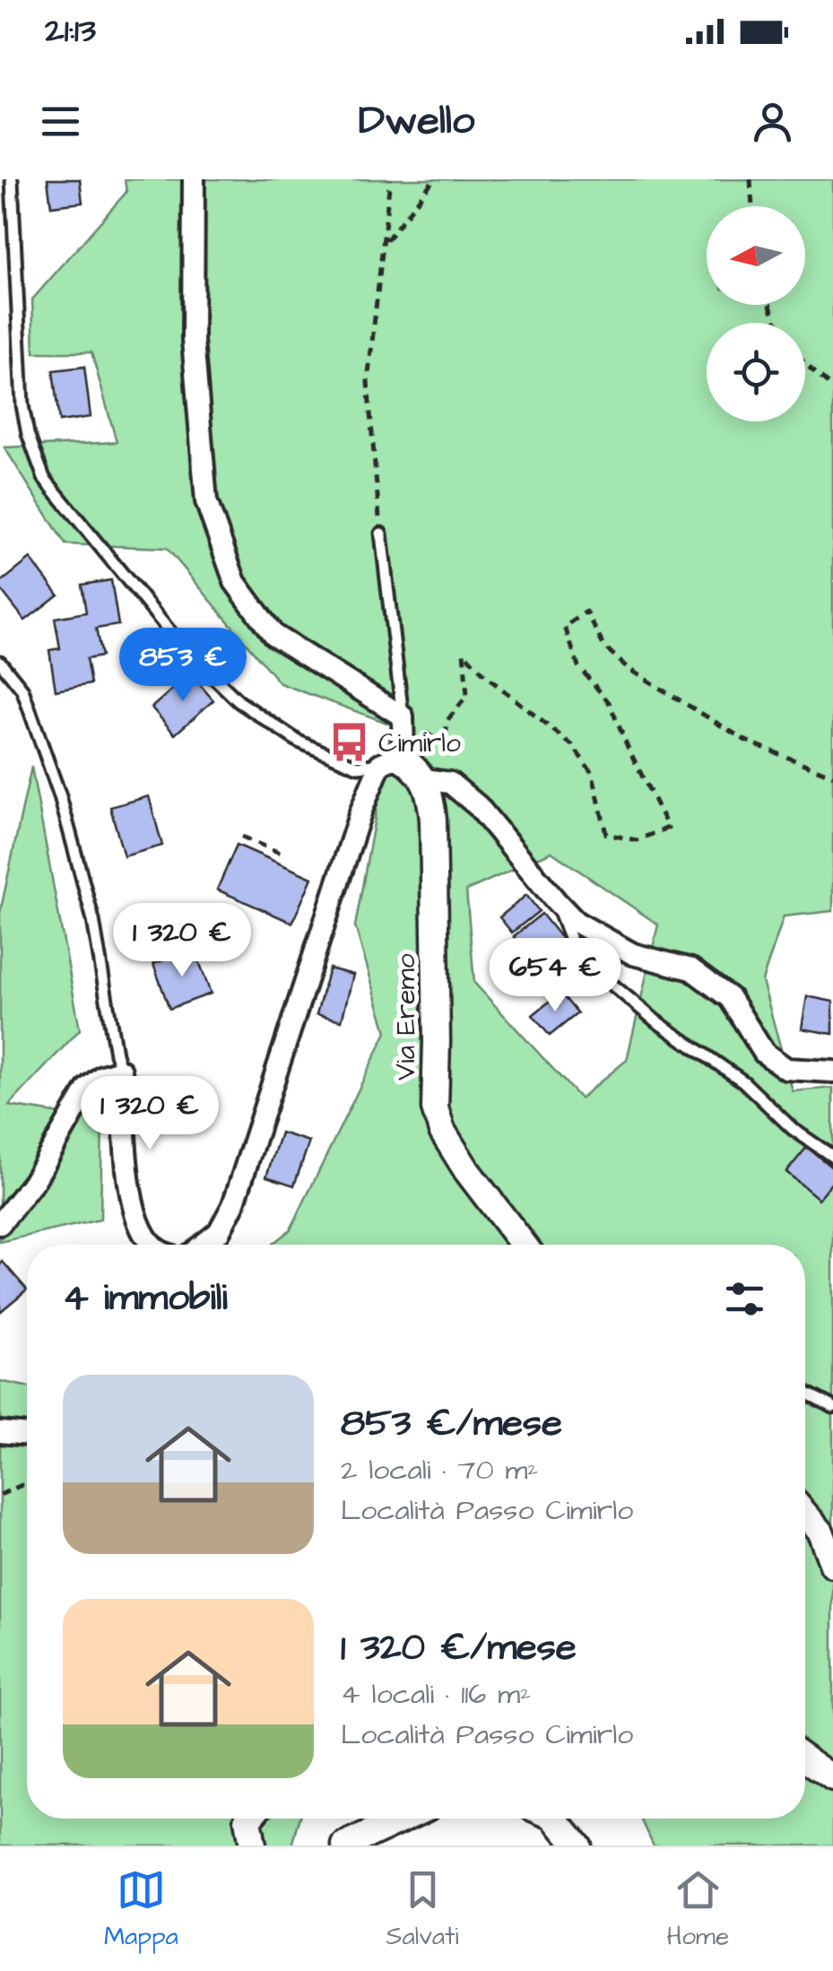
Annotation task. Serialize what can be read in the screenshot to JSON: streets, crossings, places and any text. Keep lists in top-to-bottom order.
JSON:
{
  "streets": {
    "street": ["Via Eremo"]
  },
  "places": {
    "bus stop": ["Cimirlo"]
  },
  "north": "left",
  "page": {
    "status": "21:13",
    "header": "Dwello",
    "price": [
      "853 €",
      "1 320 €",
      "654 €",
      "1 320 €"
    ],
    "heading": "4 immobili",
    "list": [
      {
        "name": "853 €/mese",
        "note": "2 locali · 70 m² · Località Passo Cimirlo"
      },
      {
        "name": "1 320 €/mese",
        "note": "4 locali · 116 m² · Località Passo Cimirlo"
      }
    ],
    "tabs": ["Mappa", "Salvati", "Home"]
  }
}
